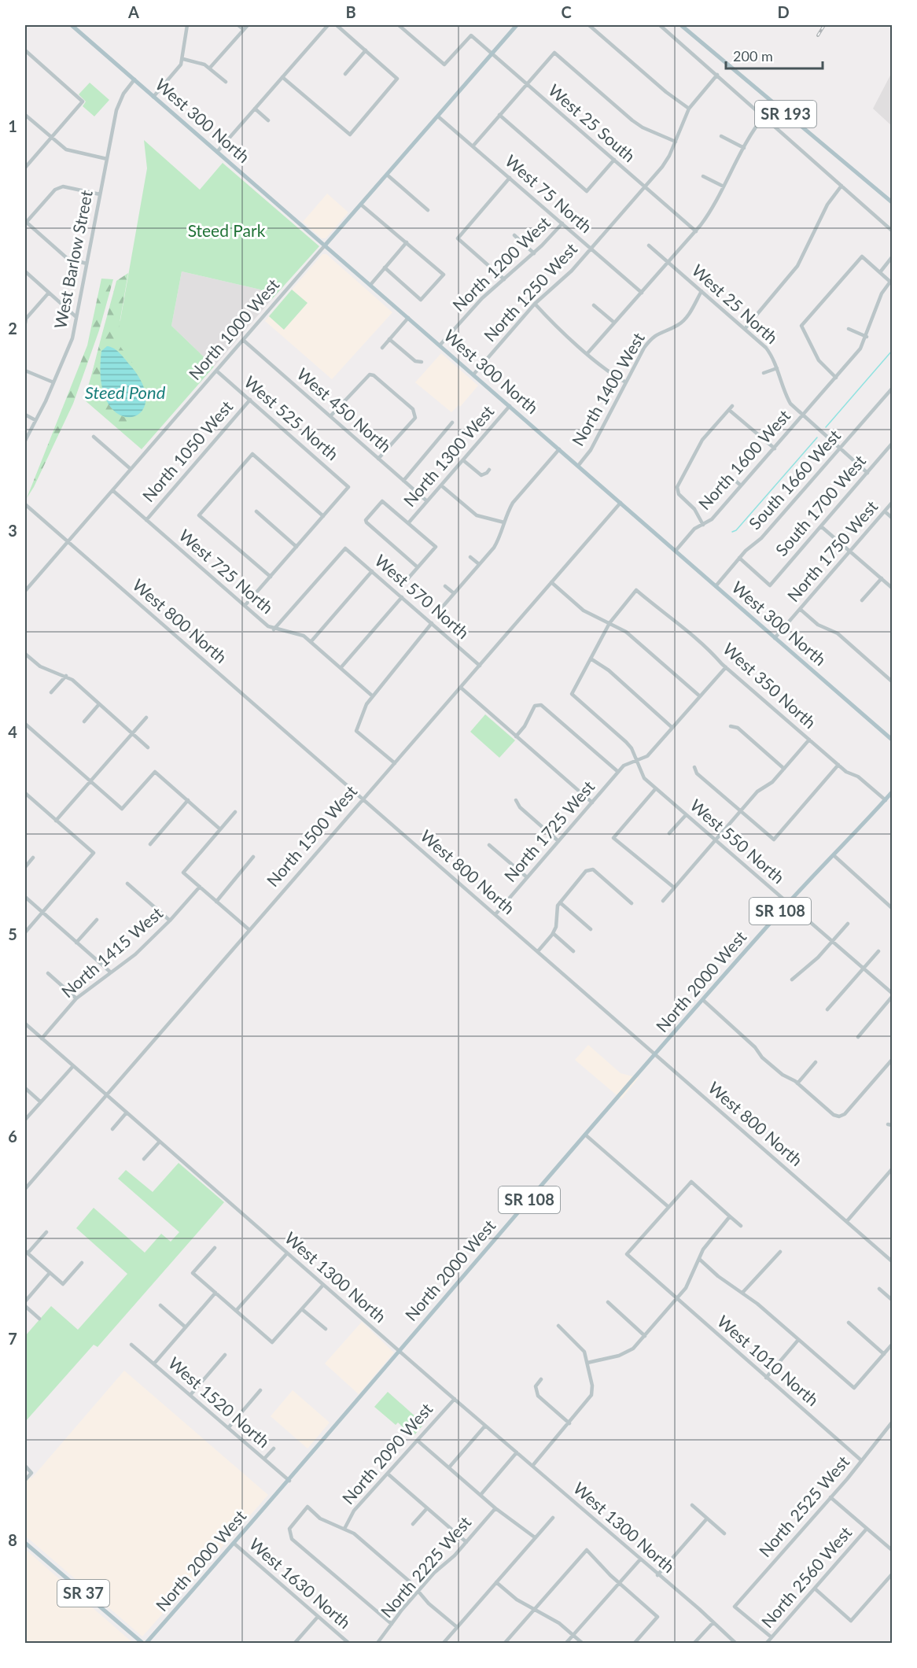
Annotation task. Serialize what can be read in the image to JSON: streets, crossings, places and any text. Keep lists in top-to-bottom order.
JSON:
{
  "streets": {
    "main road": [
      "SR 193",
      "West 300 North",
      "North 1000 West",
      "SR 108",
      "North 2000 West",
      "SR 37"
    ],
    "street": [
      "West 25 South",
      "West 75 North",
      "West Barlow Street",
      "North 1200 West",
      "North 1250 West",
      "West 25 North",
      "North 1400 West",
      "West 450 North",
      "West 525 North",
      "North 1050 West",
      "North 1300 West",
      "North 1600 West",
      "South 1660 West",
      "South 1700 West",
      "North 1750 West",
      "West 725 North",
      "West 570 North",
      "West 800 North",
      "West 350 North",
      "North 1725 West",
      "North 1500 West",
      "West 550 North",
      "North 1415 West",
      "West 1300 North",
      "West 1010 North",
      "West 1520 North",
      "North 2090 West",
      "North 2525 West",
      "North 2225 West",
      "North 2560 West",
      "West 1630 North"
    ]
  },
  "crossings": [
    ["West 300 North", "West Barlow Street"],
    ["West 300 North", "North 1200 West"],
    ["West 300 North", "North 1250 West"],
    ["West 300 North", "North 1000 West"],
    ["West 300 North", "North 1400 West"],
    ["West 300 North", "North 1300 West"],
    ["West 300 North", "North 1600 West"],
    ["West 300 North", "South 1660 West"],
    ["West 300 North", "North 1750 West"],
    ["West 300 North", "North 1500 West"],
    ["West 25 South", "North 1250 West"],
    ["West 25 South", "North 1000 West"],
    ["West 75 North", "North 1200 West"],
    ["West 75 North", "North 1250 West"],
    ["West 75 North", "North 1000 West"],
    ["West 25 North", "North 1400 West"],
    ["West 25 North", "North 1600 West"],
    ["West 25 North", "South 1660 West"],
    ["West 25 North", "South 1700 West"],
    ["North 1000 West", "West 450 North"],
    ["North 1000 West", "West 525 North"],
    ["North 1000 West", "West 725 North"],
    ["North 1000 West", "West 800 North"],
    ["West 450 North", "North 1300 West"],
    ["West 525 North", "North 1050 West"],
    ["North 1050 West", "West 725 North"],
    ["South 1660 West", "South 1700 West"],
    ["West 725 North", "West 570 North"],
    ["West 570 North", "North 1500 West"],
    ["West 800 North", "North 1725 West"],
    ["West 800 North", "North 1500 West"],
    ["West 800 North", "North 2000 West"],
    ["West 350 North", "North 2000 West"],
    ["North 1725 West", "West 550 North"],
    ["North 1500 West", "West 1300 North"],
    ["West 550 North", "North 2000 West"],
    ["North 1415 West", "West 1300 North"],
    ["North 2000 West", "West 1300 North"],
    ["North 2000 West", "West 1520 North"],
    ["North 2000 West", "West 1630 North"],
    ["West 1300 North", "North 2090 West"],
    ["West 1010 North", "North 2525 West"],
    ["North 2525 West", "North 2560 West"]
  ],
  "water": ["Steed Pond"],
  "parks": ["Steed Park"],
  "scale_bar": "200 m",
  "grid": {
    "columns": [
      "A",
      "B",
      "C",
      "D"
    ],
    "rows": [
      "1",
      "2",
      "3",
      "4",
      "5",
      "6",
      "7",
      "8"
    ]
  }
}
